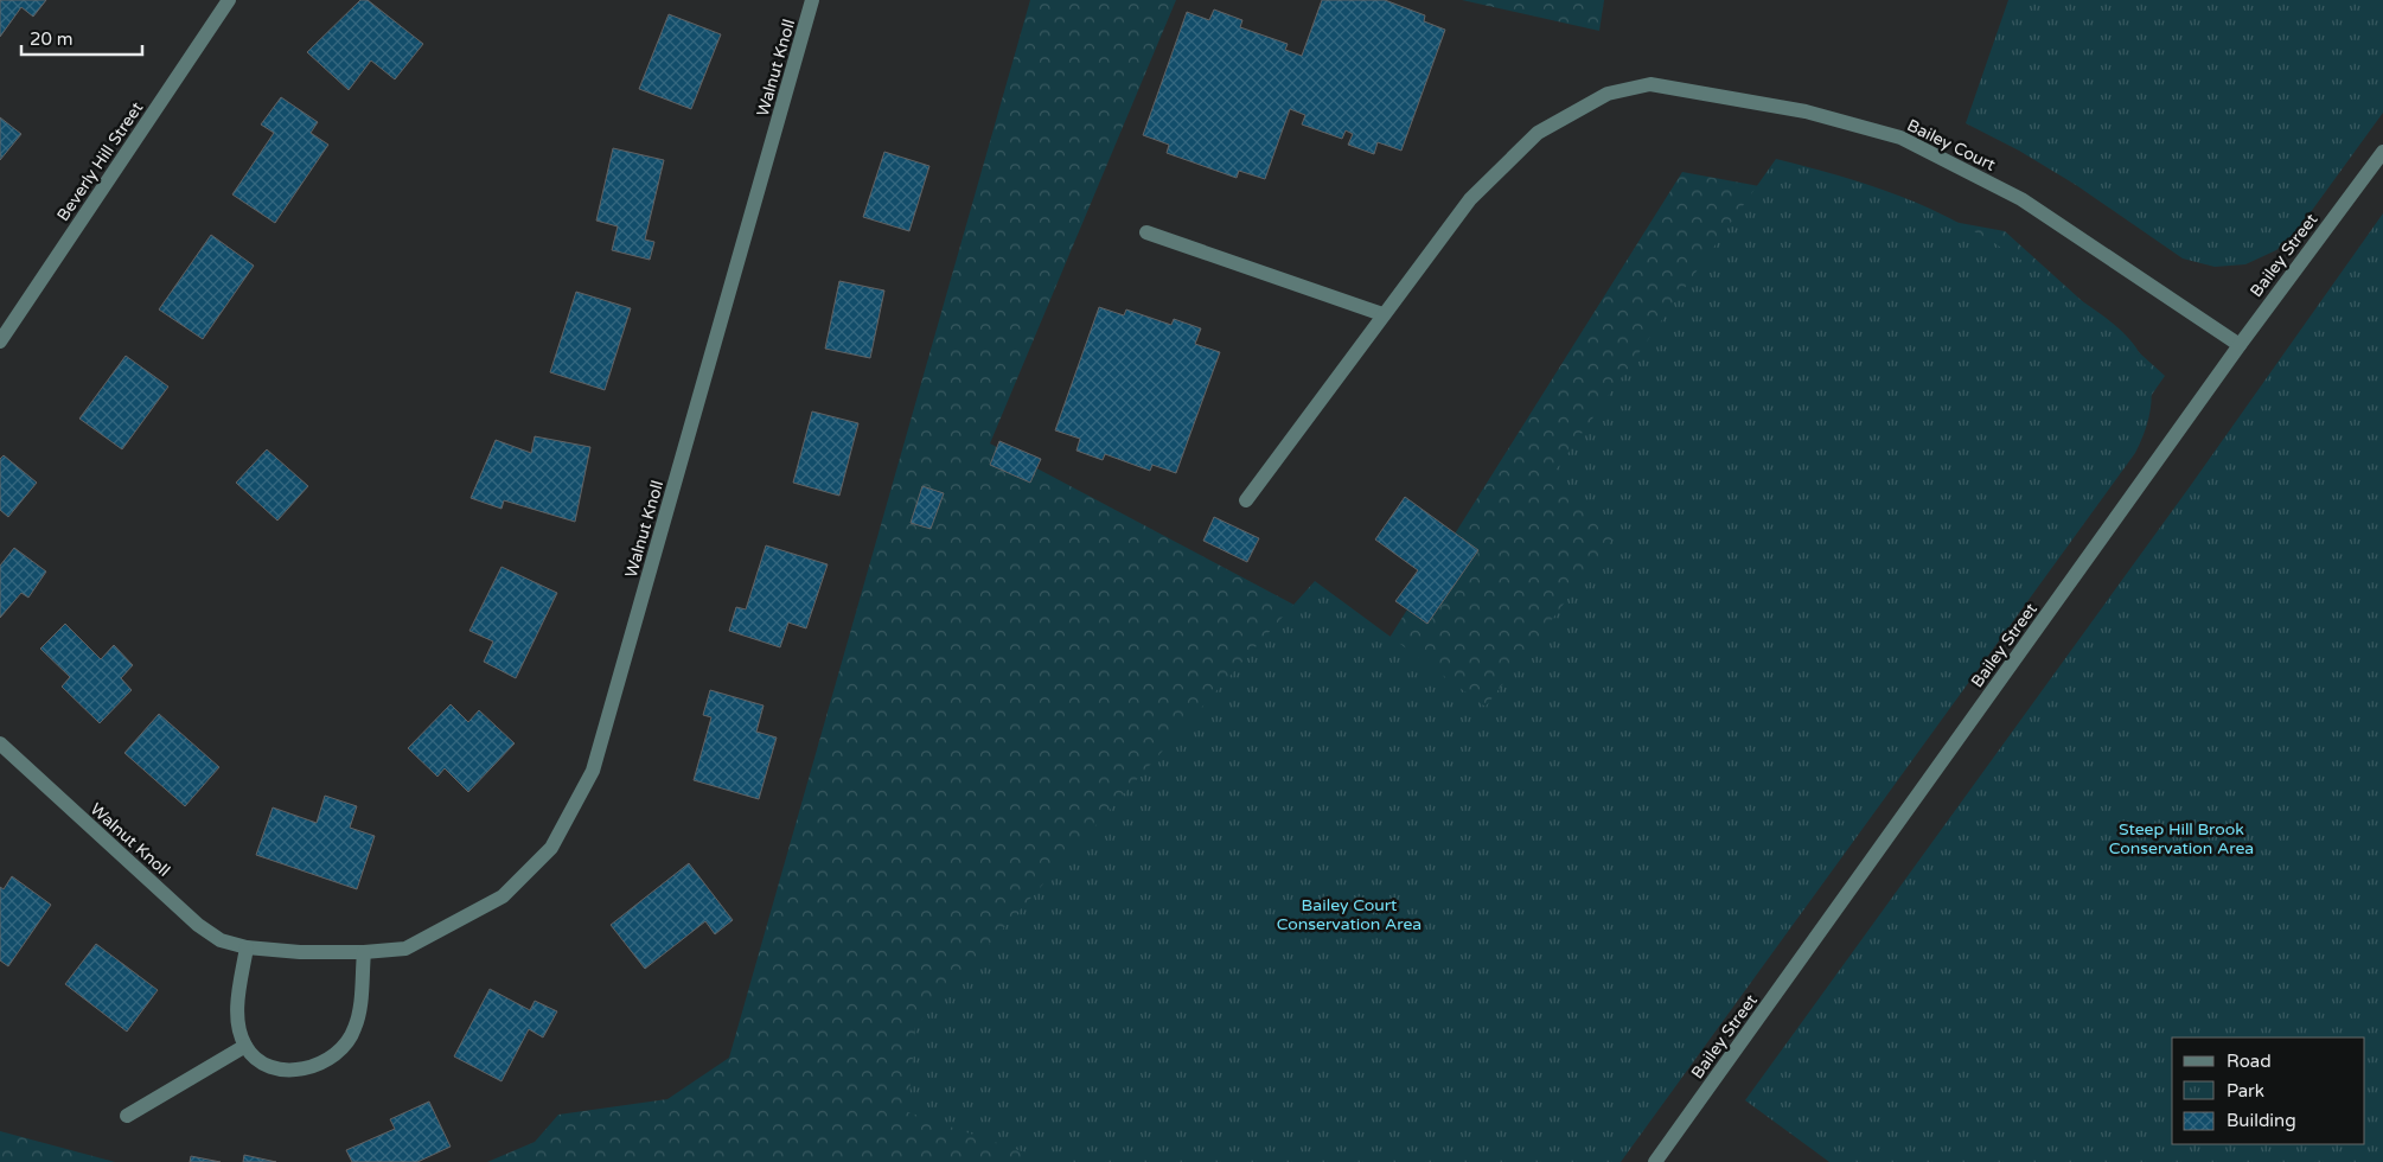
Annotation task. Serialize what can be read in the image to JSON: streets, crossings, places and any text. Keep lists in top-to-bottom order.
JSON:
{
  "streets": {
    "street": [
      "Walnut Knoll",
      "Bailey Court",
      "Beverly Hill Street",
      "Bailey Street"
    ]
  },
  "crossings": [
    ["Bailey Court", "Bailey Street"]
  ],
  "parks": ["Steep Hill Brook Conservation Area", "Bailey Court Conservation Area"],
  "legend": ["Road", "Park", "Building"],
  "scale_bar": "20 m"
}
